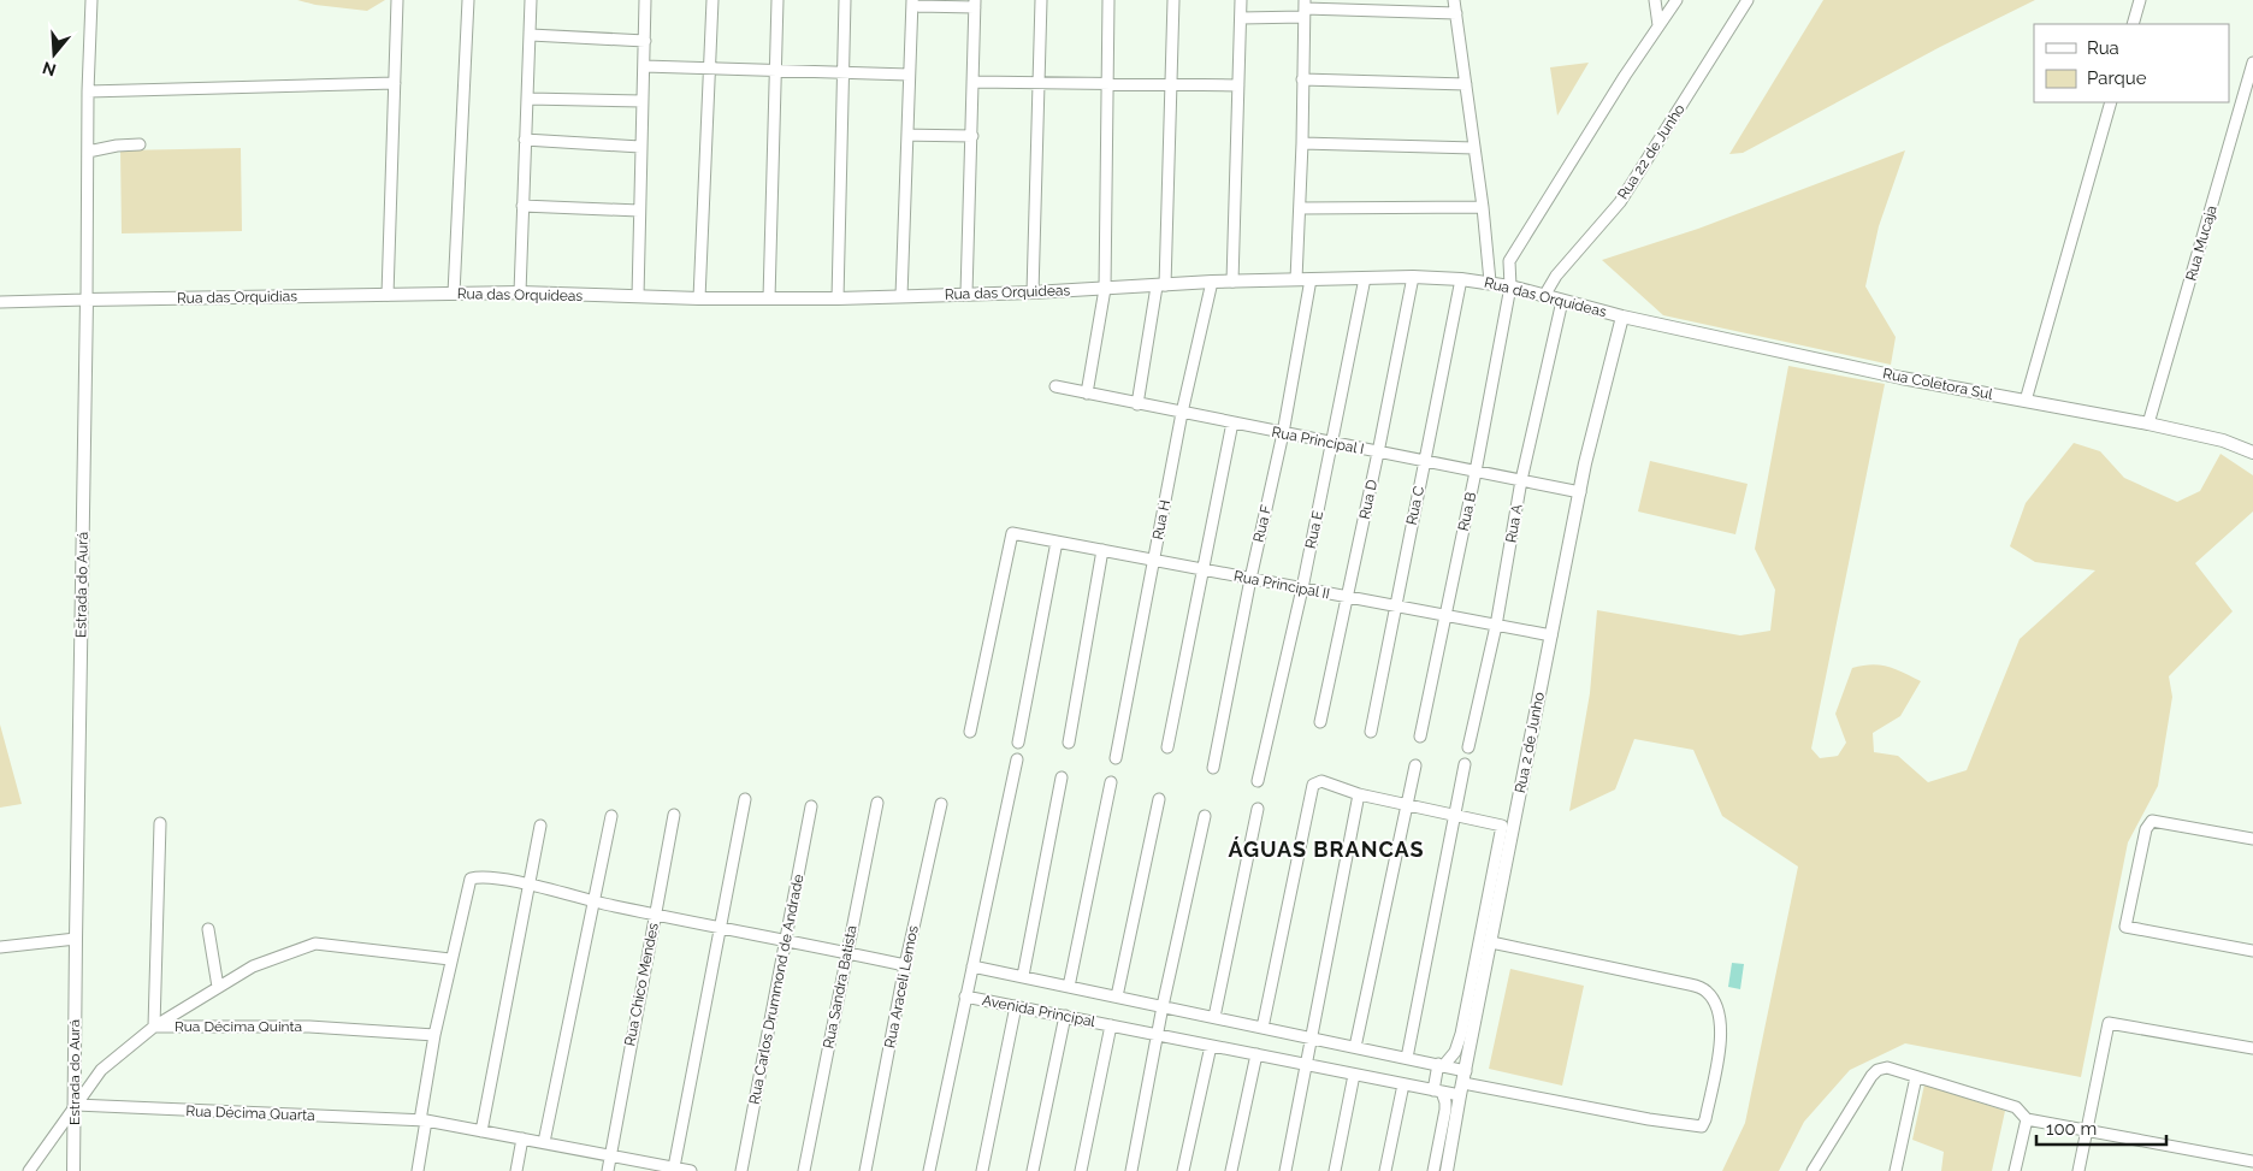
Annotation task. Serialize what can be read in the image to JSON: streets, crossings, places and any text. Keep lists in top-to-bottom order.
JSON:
{
  "streets": {
    "street": [
      "Rua 22 de Junho",
      "Rua Mucaja",
      "Rua das Orquideas",
      "Rua das Orquidias",
      "Rua Coletora Sul",
      "Rua Principal I",
      "Rua D",
      "Rua C",
      "Rua B",
      "Rua H",
      "Rua F",
      "Rua A",
      "Rua E",
      "Estrada do Aurá",
      "Rua Principal II",
      "Rua 2 de Junho",
      "Rua Chico Mendes",
      "Rua Sandra Batista",
      "Rua Araceli Lemos",
      "Rua Carlos Drummond de Andrade",
      "Avenida Principal",
      "Rua Décima Quinta",
      "Rua Décima Quarta"
    ]
  },
  "crossings": [
    ["Rua 22 de Junho", "Rua das Orquideas"],
    ["Rua Mucaja", "Rua Coletora Sul"],
    ["Rua das Orquideas", "Rua das Orquidias"],
    ["Rua das Orquideas", "Rua Coletora Sul"],
    ["Rua das Orquideas", "Rua D"],
    ["Rua das Orquideas", "Rua C"],
    ["Rua das Orquideas", "Rua B"],
    ["Rua das Orquideas", "Rua H"],
    ["Rua das Orquideas", "Rua F"],
    ["Rua das Orquideas", "Rua A"],
    ["Rua das Orquideas", "Rua E"],
    ["Rua das Orquideas", "Rua 2 de Junho"],
    ["Rua das Orquidias", "Estrada do Aurá"],
    ["Rua Coletora Sul", "Rua 2 de Junho"],
    ["Rua Principal I", "Rua D"],
    ["Rua Principal I", "Rua C"],
    ["Rua Principal I", "Rua B"],
    ["Rua Principal I", "Rua H"],
    ["Rua Principal I", "Rua F"],
    ["Rua Principal I", "Rua A"],
    ["Rua Principal I", "Rua E"],
    ["Rua Principal I", "Rua 2 de Junho"],
    ["Rua D", "Rua Principal II"],
    ["Rua C", "Rua Principal II"],
    ["Rua B", "Rua Principal II"],
    ["Rua H", "Rua Principal II"],
    ["Rua F", "Rua Principal II"],
    ["Rua A", "Rua Principal II"],
    ["Rua E", "Rua Principal II"],
    ["Estrada do Aurá", "Rua Décima Quinta"],
    ["Estrada do Aurá", "Rua Décima Quarta"],
    ["Rua Principal II", "Rua 2 de Junho"],
    ["Rua 2 de Junho", "Avenida Principal"],
    ["Rua Chico Mendes", "Rua Décima Quarta"],
    ["Rua Décima Quinta", "Rua Décima Quarta"]
  ],
  "districts": ["ÁGUAS BRANCAS"],
  "legend": ["Rua", "Parque"],
  "scale_bar": "100 m",
  "north": "bottom"
}
